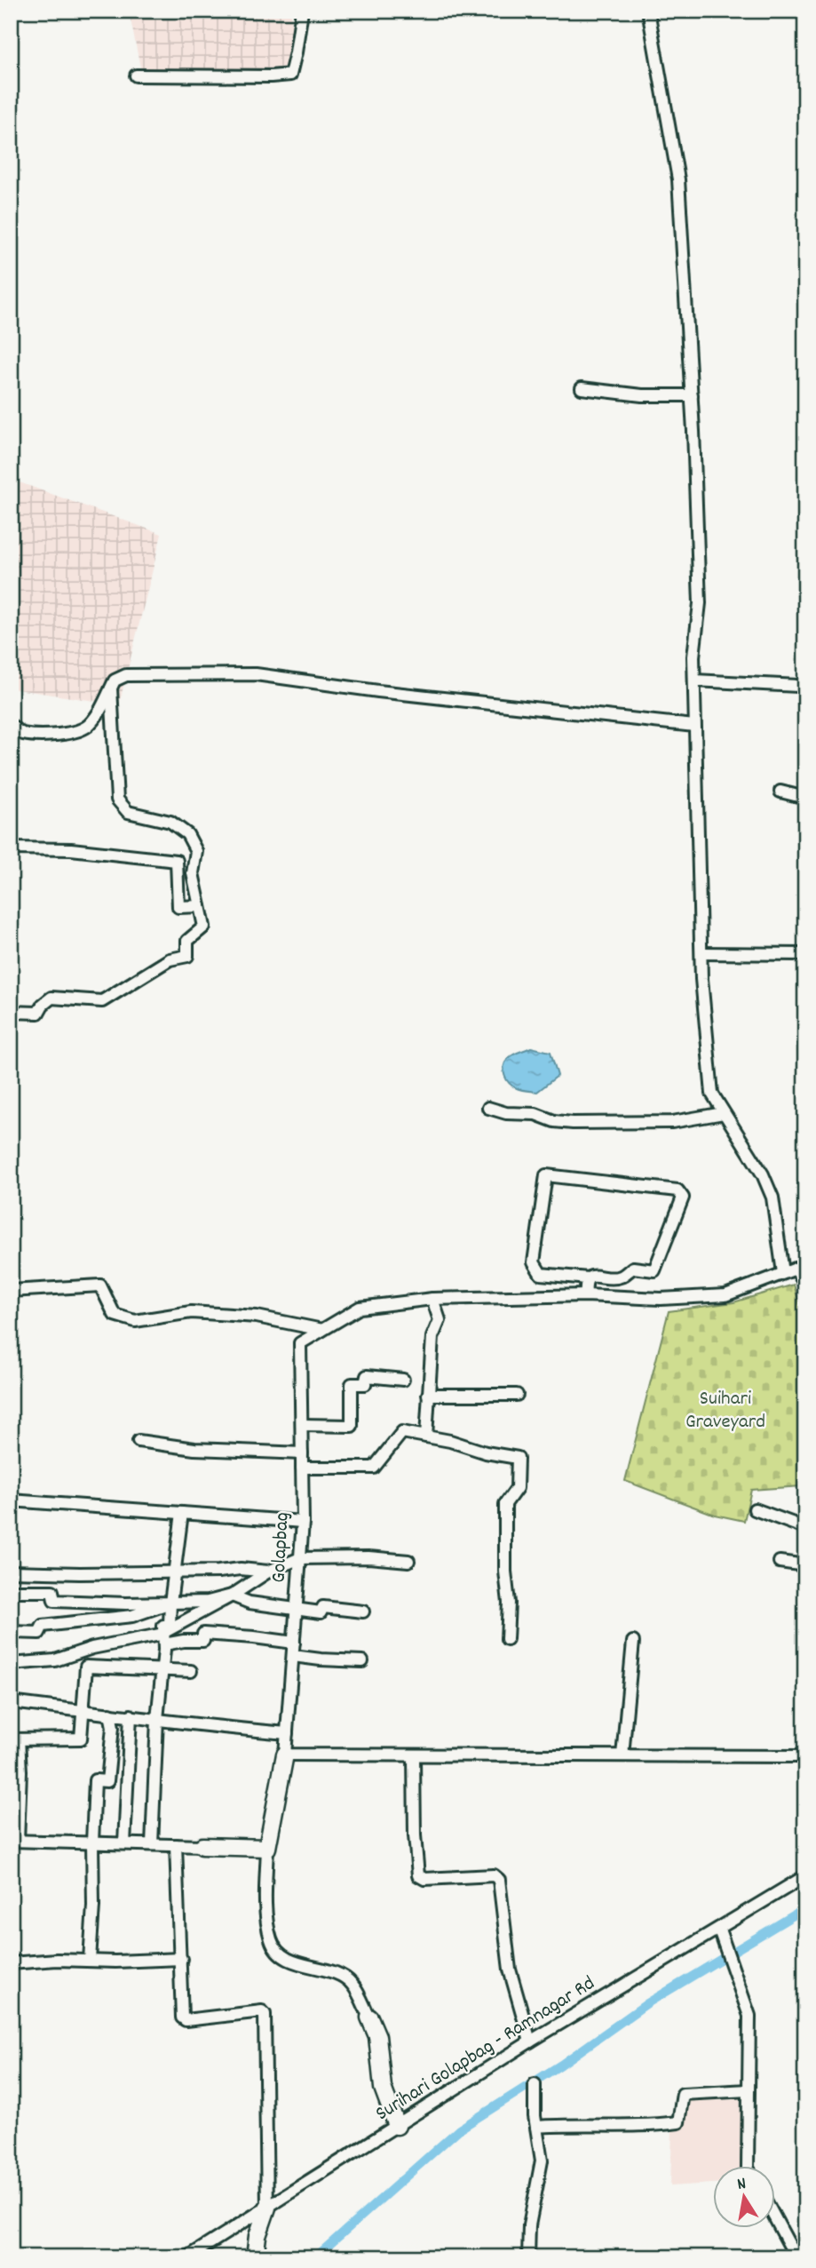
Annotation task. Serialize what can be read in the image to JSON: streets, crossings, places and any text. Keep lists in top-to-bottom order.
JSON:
{
  "streets": {
    "street": ["Golapbag", "Surihari Golapbag - Ramnagar Rd"]
  },
  "parks": ["Suihari Graveyard"],
  "north": "top"
}
